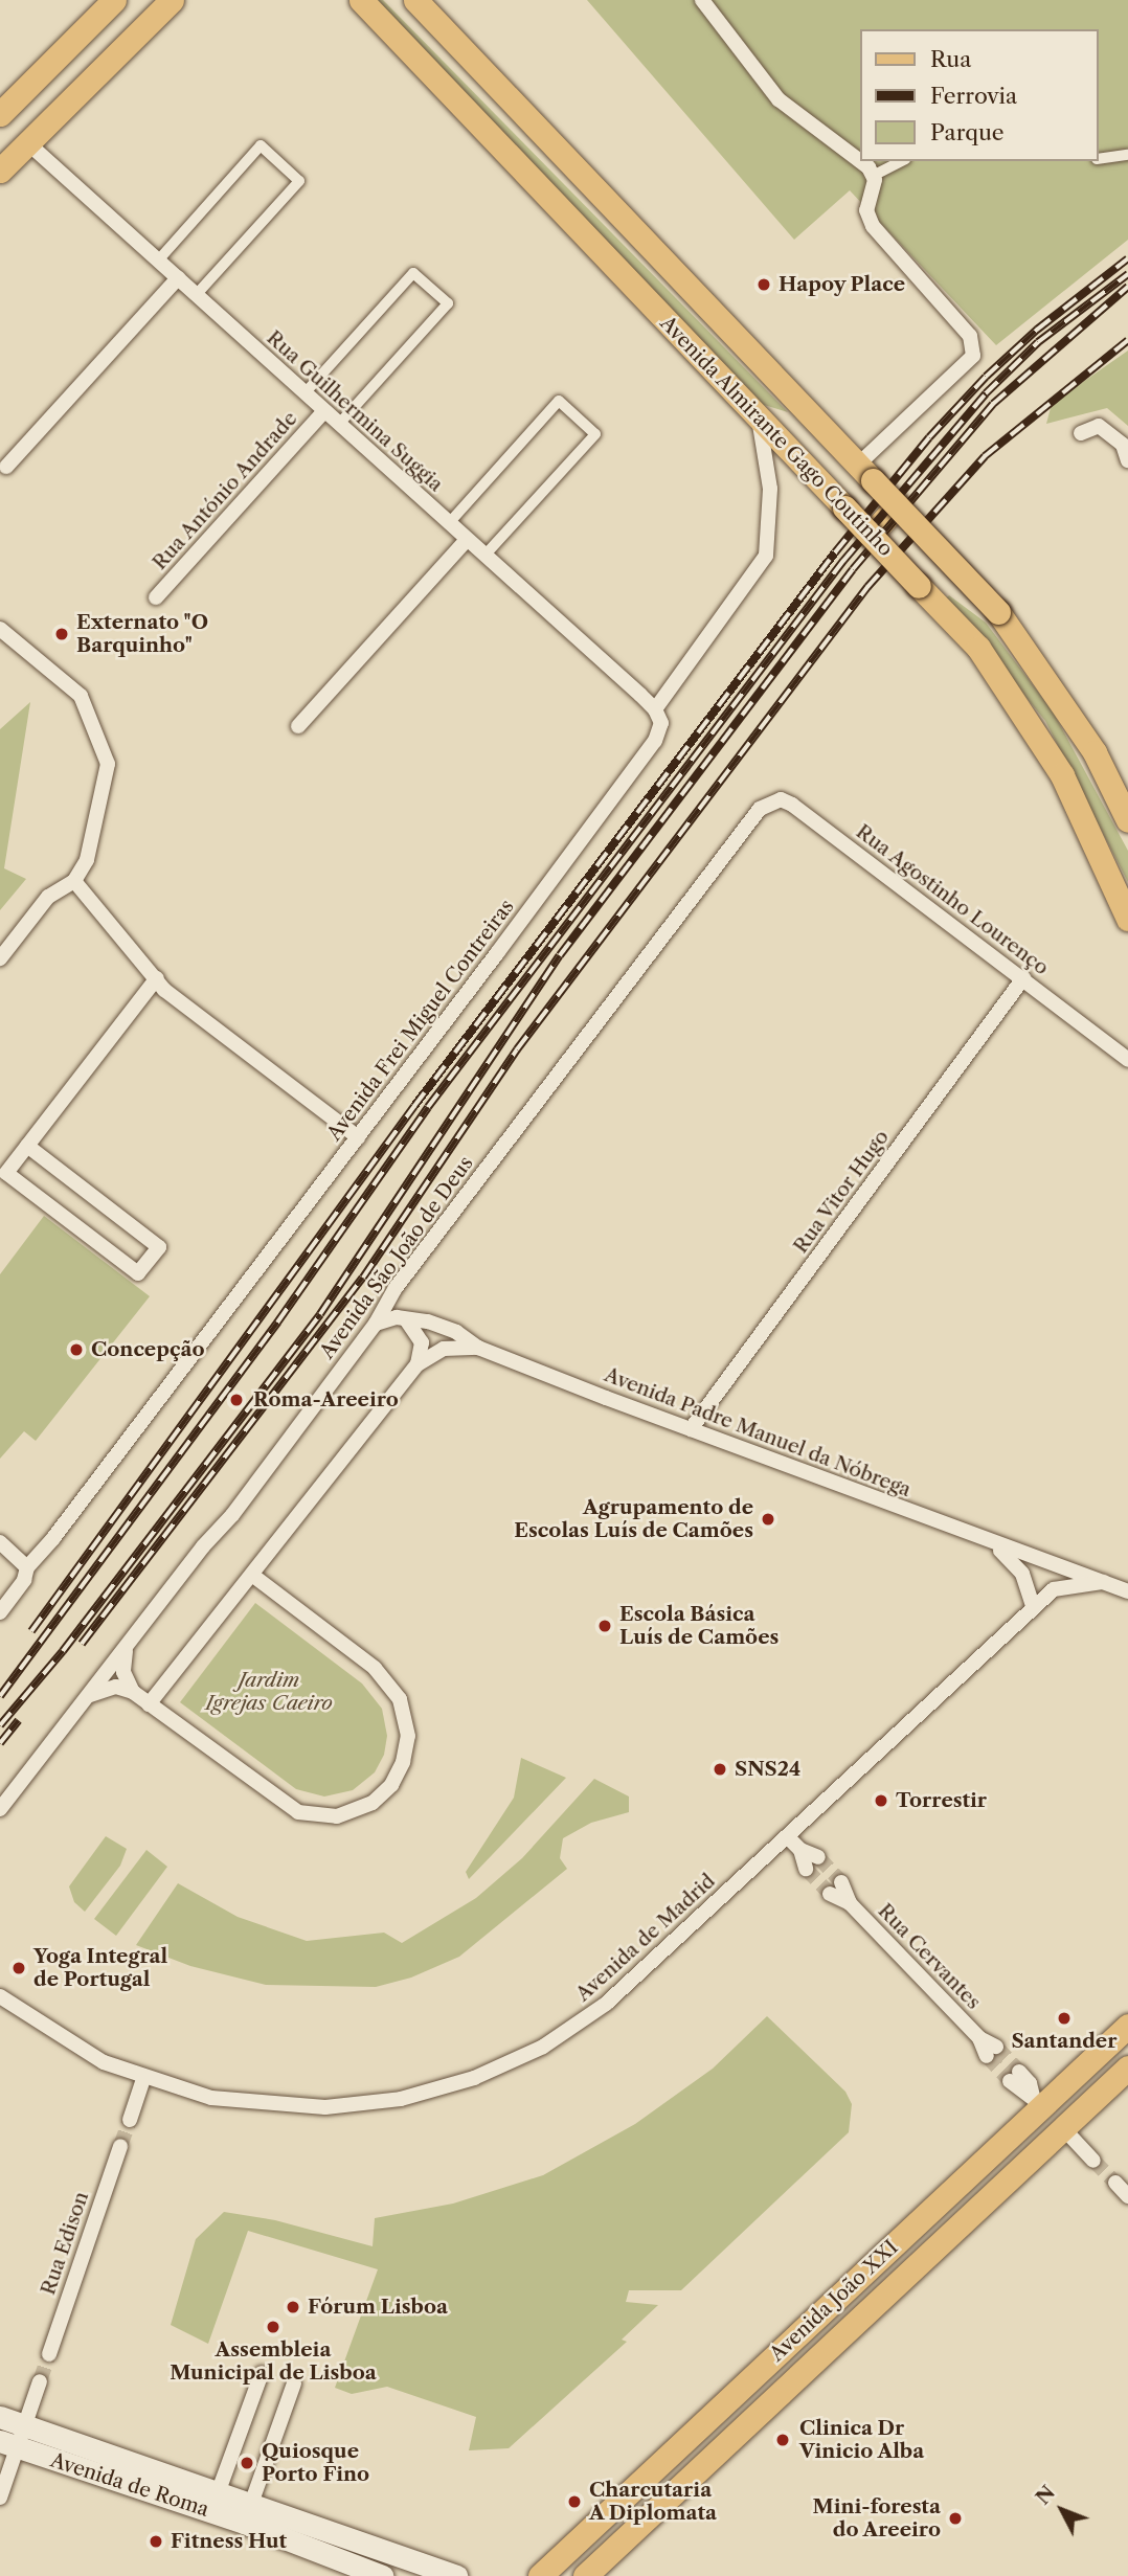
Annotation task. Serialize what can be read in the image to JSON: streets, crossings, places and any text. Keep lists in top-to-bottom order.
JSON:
{
  "streets": {
    "main road": ["Avenida Almirante Gago Coutinho", "Avenida João XXI", "Avenida de Roma"],
    "street": [
      "Rua Guilhermina Suggia",
      "Rua António Andrade",
      "Rua Agostinho Lourenço",
      "Avenida Frei Miguel Contreiras",
      "Rua Vitor Hugo",
      "Avenida São João de Deus",
      "Avenida Padre Manuel da Nóbrega",
      "Avenida de Madrid",
      "Rua Cervantes",
      "Rua Edison"
    ]
  },
  "crossings": [
    ["Rua Guilhermina Suggia", "Rua António Andrade"],
    ["Rua Guilhermina Suggia", "Avenida Frei Miguel Contreiras"],
    ["Rua Agostinho Lourenço", "Rua Vitor Hugo"],
    ["Rua Agostinho Lourenço", "Avenida São João de Deus"],
    ["Rua Vitor Hugo", "Avenida Padre Manuel da Nóbrega"],
    ["Avenida São João de Deus", "Avenida Padre Manuel da Nóbrega"],
    ["Avenida Padre Manuel da Nóbrega", "Avenida de Madrid"]
  ],
  "parks": ["Jardim Igrejas Caeiro"],
  "places": [
    "Hapoy Place",
    "Externato \"O Barquinho\"",
    "Concepção",
    "Roma-Areeiro",
    "Agrupamento de Escolas Luís de Camões",
    "Escola Básica Luís de Camões",
    "SNS24",
    "Torrestir",
    "Yoga Integral de Portugal",
    "Santander",
    "Fórum Lisboa",
    "Assembleia Municipal de Lisboa",
    "Clinica Dr Vinicio Alba",
    "Quiosque Porto Fino",
    "Charcutaria A Diplomata",
    "Mini-foresta do Areeiro",
    "Fitness Hut"
  ],
  "legend": ["Rua", "Ferrovia", "Parque"],
  "north": "top left"
}
